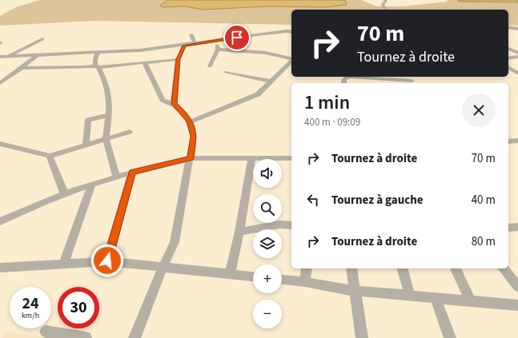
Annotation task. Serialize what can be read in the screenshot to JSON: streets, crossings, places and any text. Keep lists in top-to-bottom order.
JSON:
{
  "page": {
    "turn": ["70 m", "Tournez à droite"],
    "heading": ["1 min", "400 m · 09:09"],
    "list": [
      {
        "name": "Tournez à droite",
        "value": "70 m"
      },
      {
        "name": "Tournez à gauche",
        "value": "40 m"
      },
      {
        "name": "Tournez à droite",
        "value": "80 m"
      }
    ],
    "map_buttons": ["+", "−"],
    "speed": "24 km/h",
    "limit": "30"
  }
}
